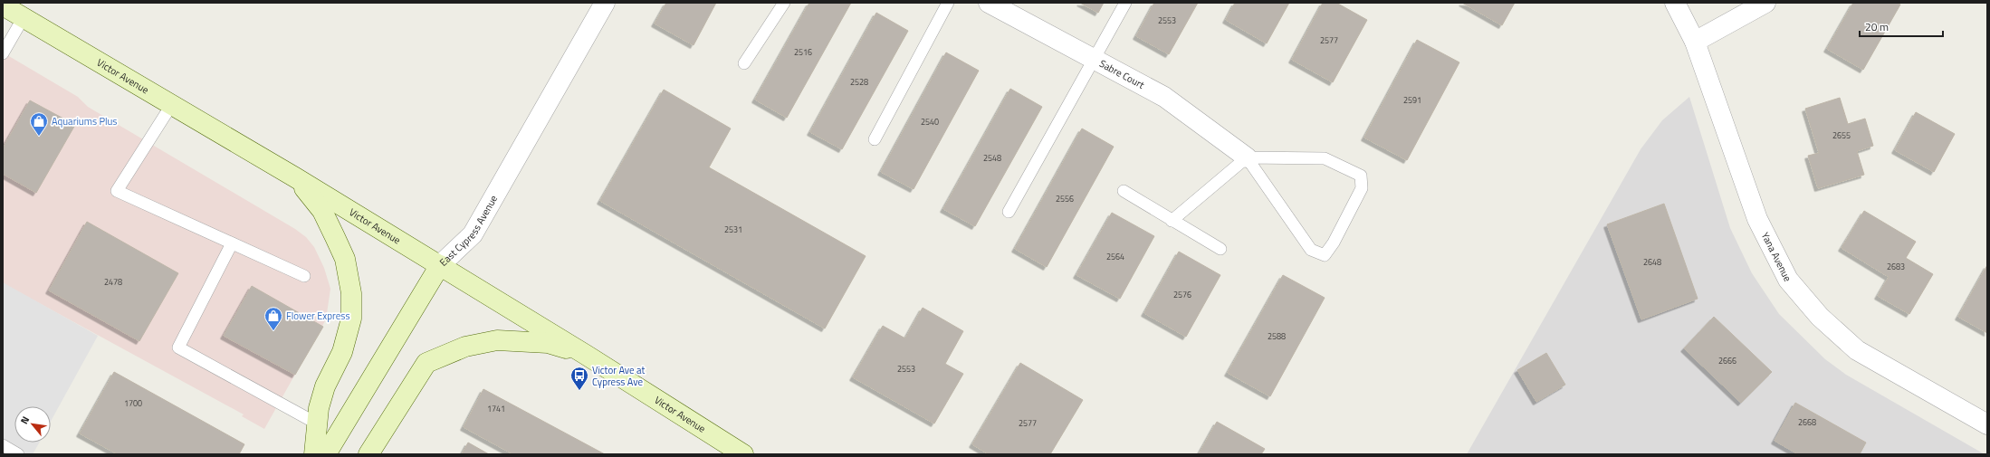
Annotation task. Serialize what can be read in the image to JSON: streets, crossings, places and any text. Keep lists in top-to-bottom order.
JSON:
{
  "streets": {
    "main road": ["Victor Avenue", "East Cypress Avenue"],
    "street": ["Sabre Court", "Yana Avenue"]
  },
  "crossings": [
    ["Victor Avenue", "East Cypress Avenue"]
  ],
  "places": {
    "shop": ["Aquariums Plus", "Flower Express"],
    "bus stop": ["Victor Ave at Cypress Ave"]
  },
  "house_numbers": [
    "2553",
    "2577",
    "2516",
    "2528",
    "2591",
    "2540",
    "2655",
    "2548",
    "2556",
    "2531",
    "2564",
    "2648",
    "2683",
    "2478",
    "2576",
    "2588",
    "2666",
    "2553",
    "1700",
    "1741",
    "2668",
    "2577"
  ],
  "scale_bar": "20 m",
  "north": "top left"
}
